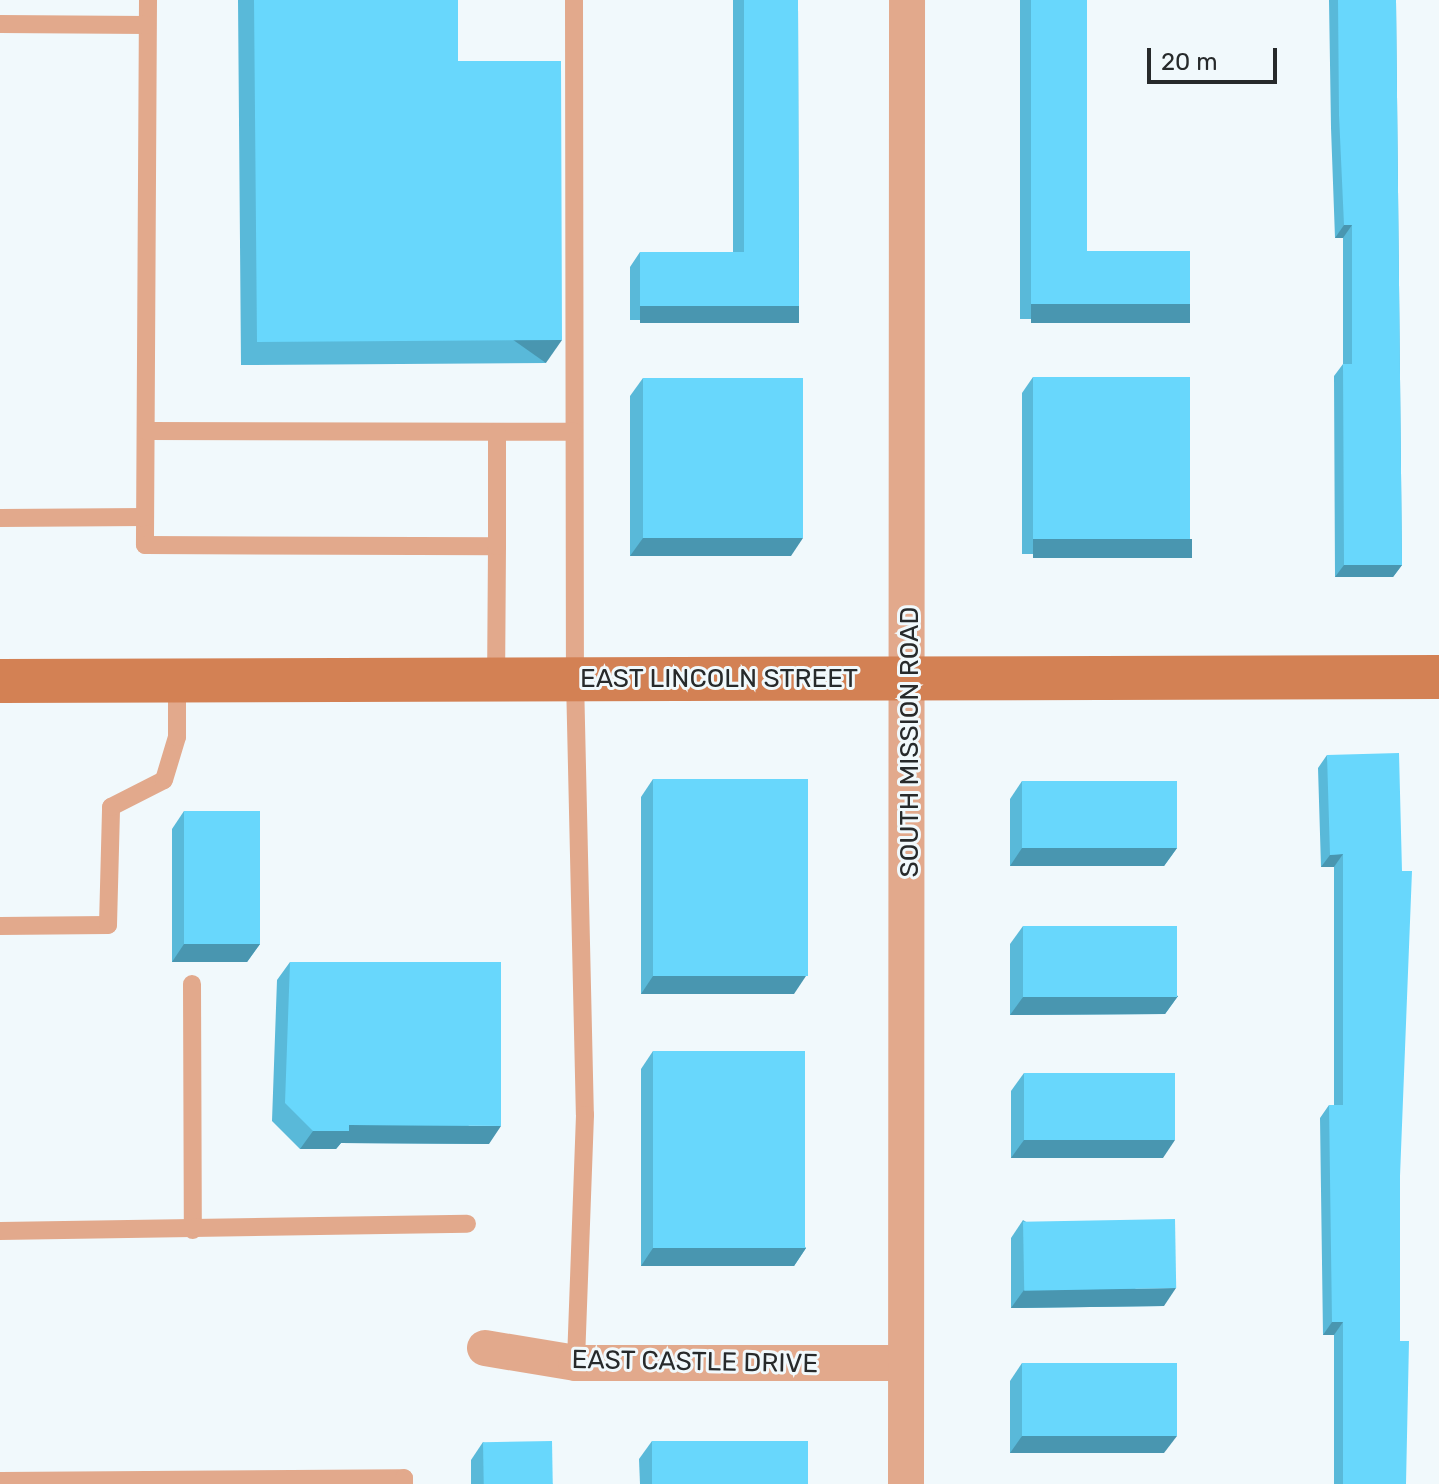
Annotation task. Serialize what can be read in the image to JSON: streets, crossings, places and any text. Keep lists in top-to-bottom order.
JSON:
{
  "streets": {
    "street": ["EAST LINCOLN STREET", "SOUTH MISSION ROAD", "EAST CASTLE DRIVE"]
  },
  "crossings": [
    ["EAST LINCOLN STREET", "SOUTH MISSION ROAD"],
    ["SOUTH MISSION ROAD", "EAST CASTLE DRIVE"]
  ],
  "scale_bar": "20 m"
}
